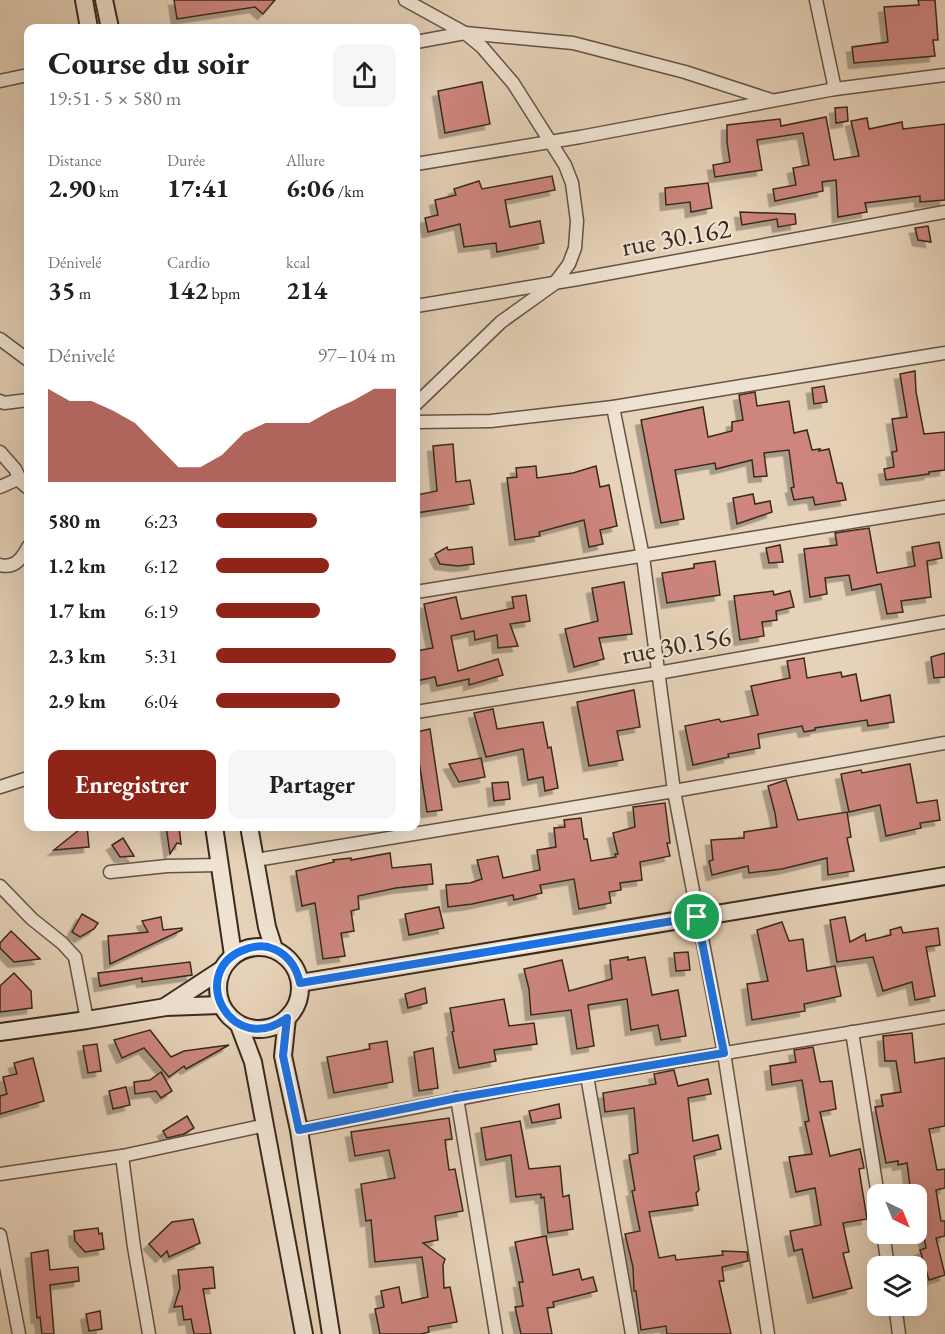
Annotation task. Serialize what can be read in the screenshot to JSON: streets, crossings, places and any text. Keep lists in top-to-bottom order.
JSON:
{
  "streets": {
    "street": ["rue 30.162", "rue 30.156"]
  },
  "north": "bottom right",
  "page": {
    "heading": ["Course du soir", "19:51 · 5 × 580 m"],
    "stats": [
      ["Distance", "2.90 km"],
      ["Durée", "17:41"],
      ["Allure", "6:06 /km"],
      ["Dénivelé", "35 m"],
      ["Cardio", "142 bpm"],
      ["kcal", "214"]
    ],
    "chart": ["Dénivelé", "97–104 m"],
    "list": [
      {
        "name": "580 m",
        "note": "6:23"
      },
      {
        "name": "1.2 km",
        "note": "6:12"
      },
      {
        "name": "1.7 km",
        "note": "6:19"
      },
      {
        "name": "2.3 km",
        "note": "5:31"
      },
      {
        "name": "2.9 km",
        "note": "6:04"
      }
    ],
    "buttons": ["Enregistrer", "Partager"]
  }
}
